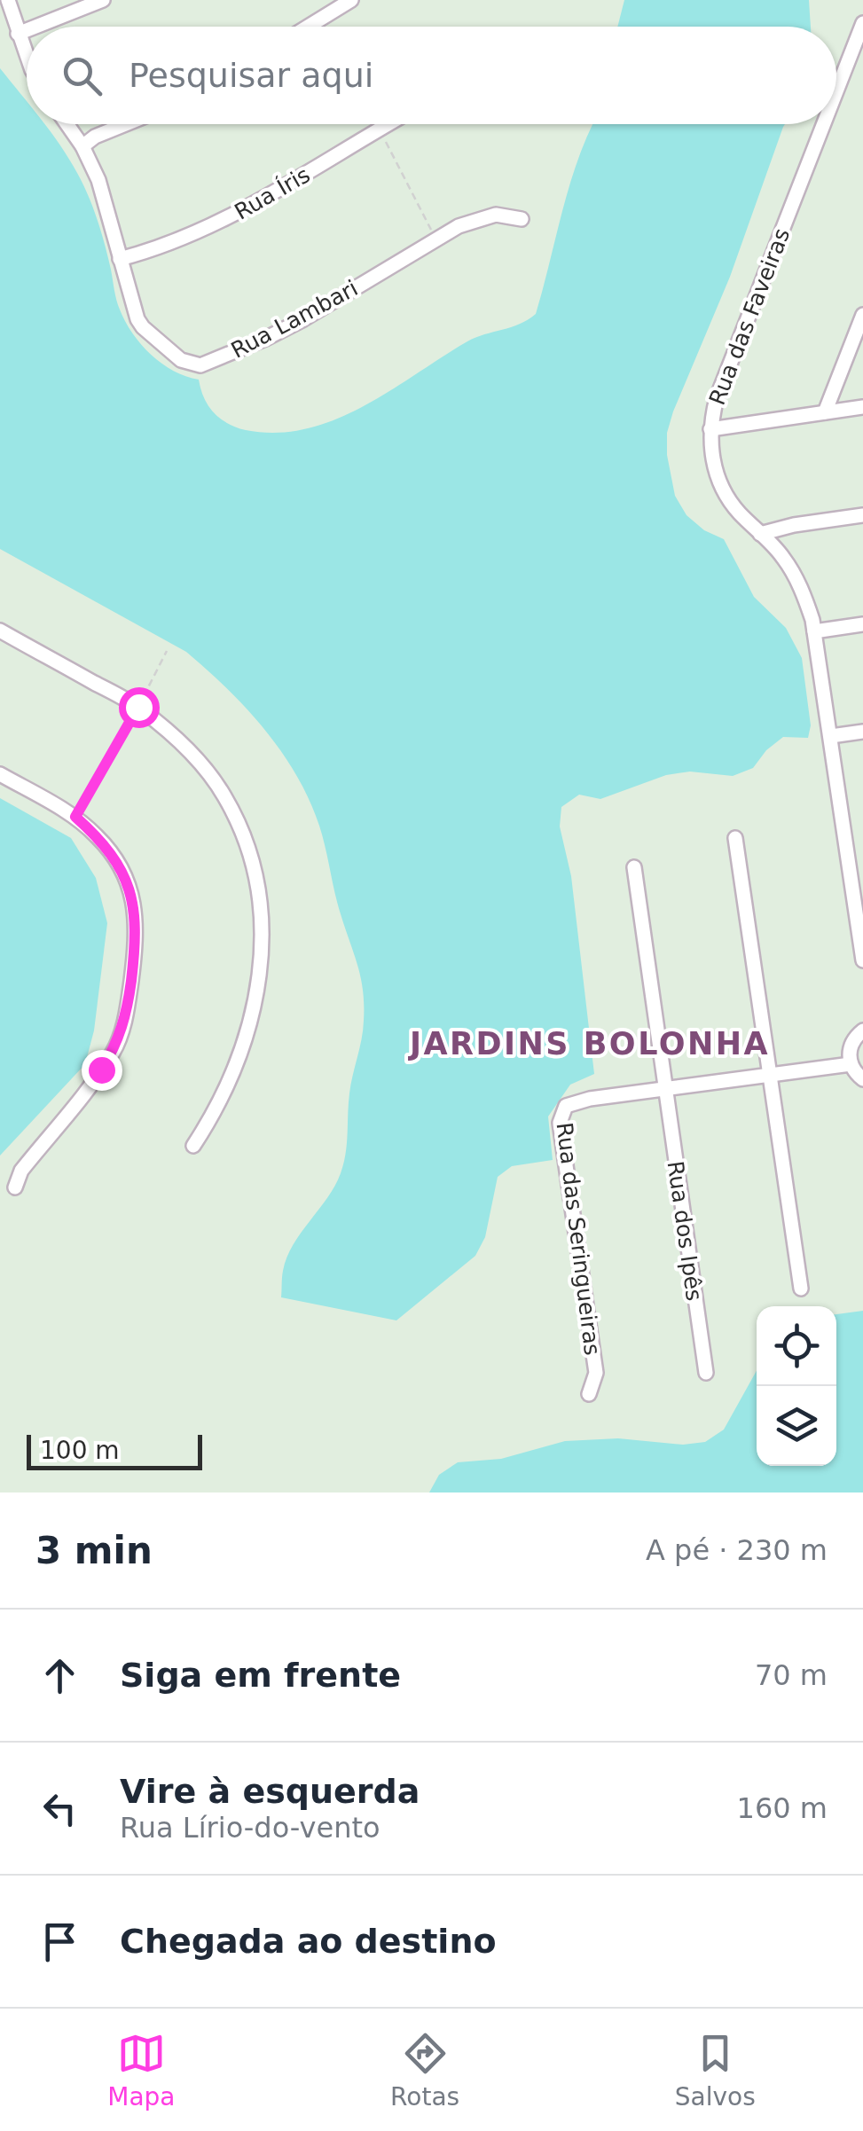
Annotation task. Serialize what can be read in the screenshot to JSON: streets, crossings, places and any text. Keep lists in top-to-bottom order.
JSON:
{
  "streets": {
    "street": [
      "Rua Íris",
      "Rua das Faveiras",
      "Rua Lambari",
      "Rua dos Ipês",
      "Rua das Seringueiras"
    ]
  },
  "crossings": [
    ["Rua Íris", "Rua Lambari"],
    ["Rua dos Ipês", "Rua das Seringueiras"]
  ],
  "districts": ["JARDINS BOLONHA"],
  "scale_bar": "100 m",
  "page": {
    "search": "Pesquisar aqui",
    "scale": "100 m",
    "heading": ["3 min", "A pé · 230 m"],
    "list": [
      ["Siga em frente", "70 m"],
      ["Vire à esquerda", "Rua Lírio-do-vento", "160 m"],
      "Chegada ao destino"
    ],
    "nav": ["Mapa", "Rotas", "Salvos"]
  }
}
